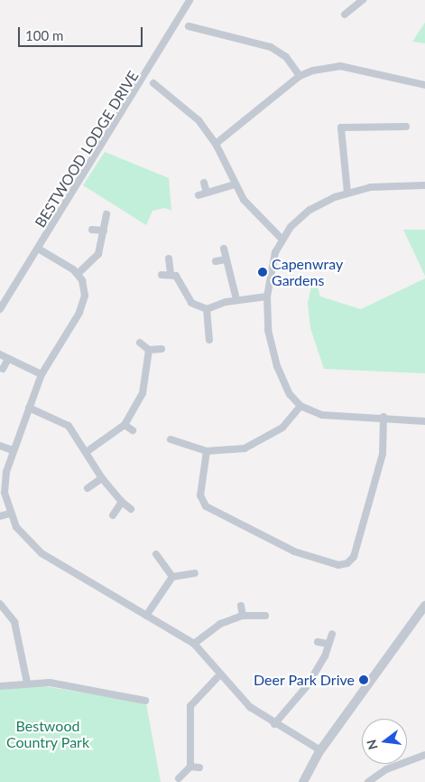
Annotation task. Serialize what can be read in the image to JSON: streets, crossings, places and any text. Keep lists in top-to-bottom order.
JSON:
{
  "streets": {
    "street": ["BESTWOOD LODGE DRIVE"]
  },
  "parks": ["Bestwood Country Park"],
  "places": ["Capenwray Gardens", "Deer Park Drive"],
  "scale_bar": "100 m",
  "north": "left"
}
